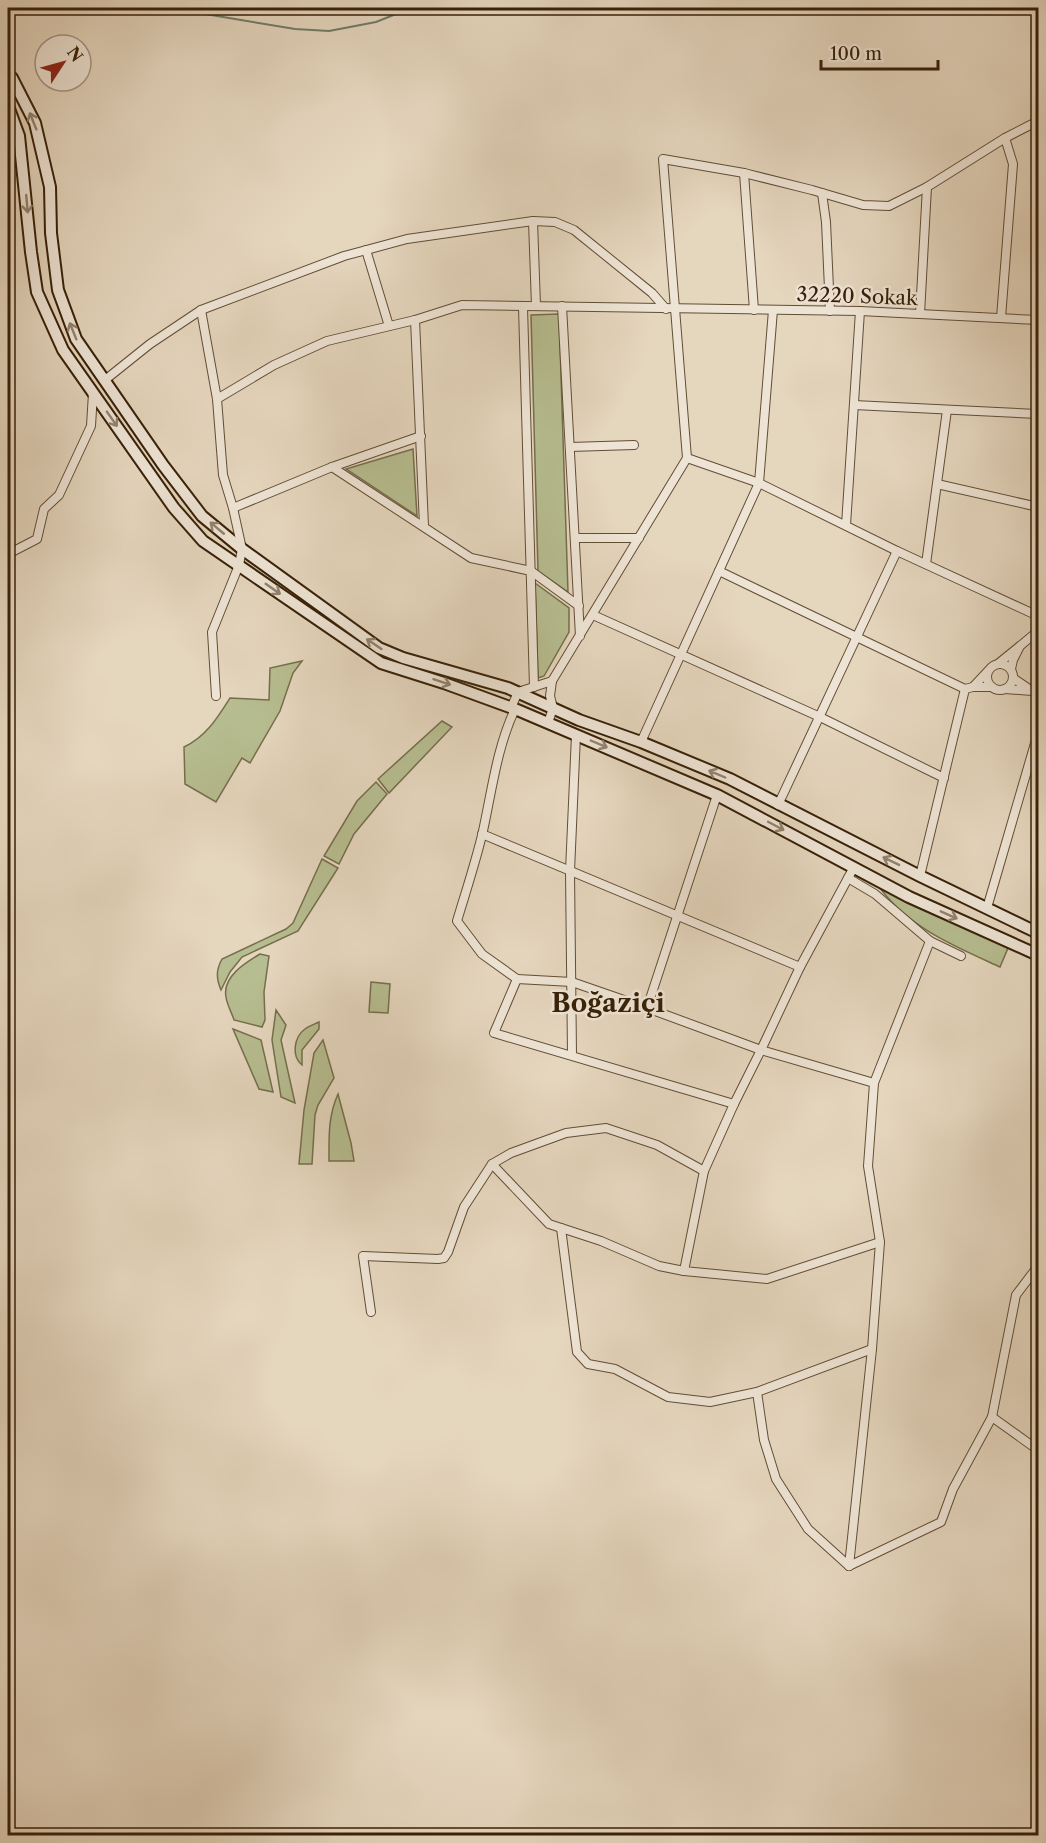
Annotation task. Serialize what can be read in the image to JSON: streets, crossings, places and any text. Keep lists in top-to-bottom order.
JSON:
{
  "streets": {
    "street": ["32220 Sokak"]
  },
  "districts": ["Boğaziçi"],
  "scale_bar": "100 m",
  "north": "top right"
}
